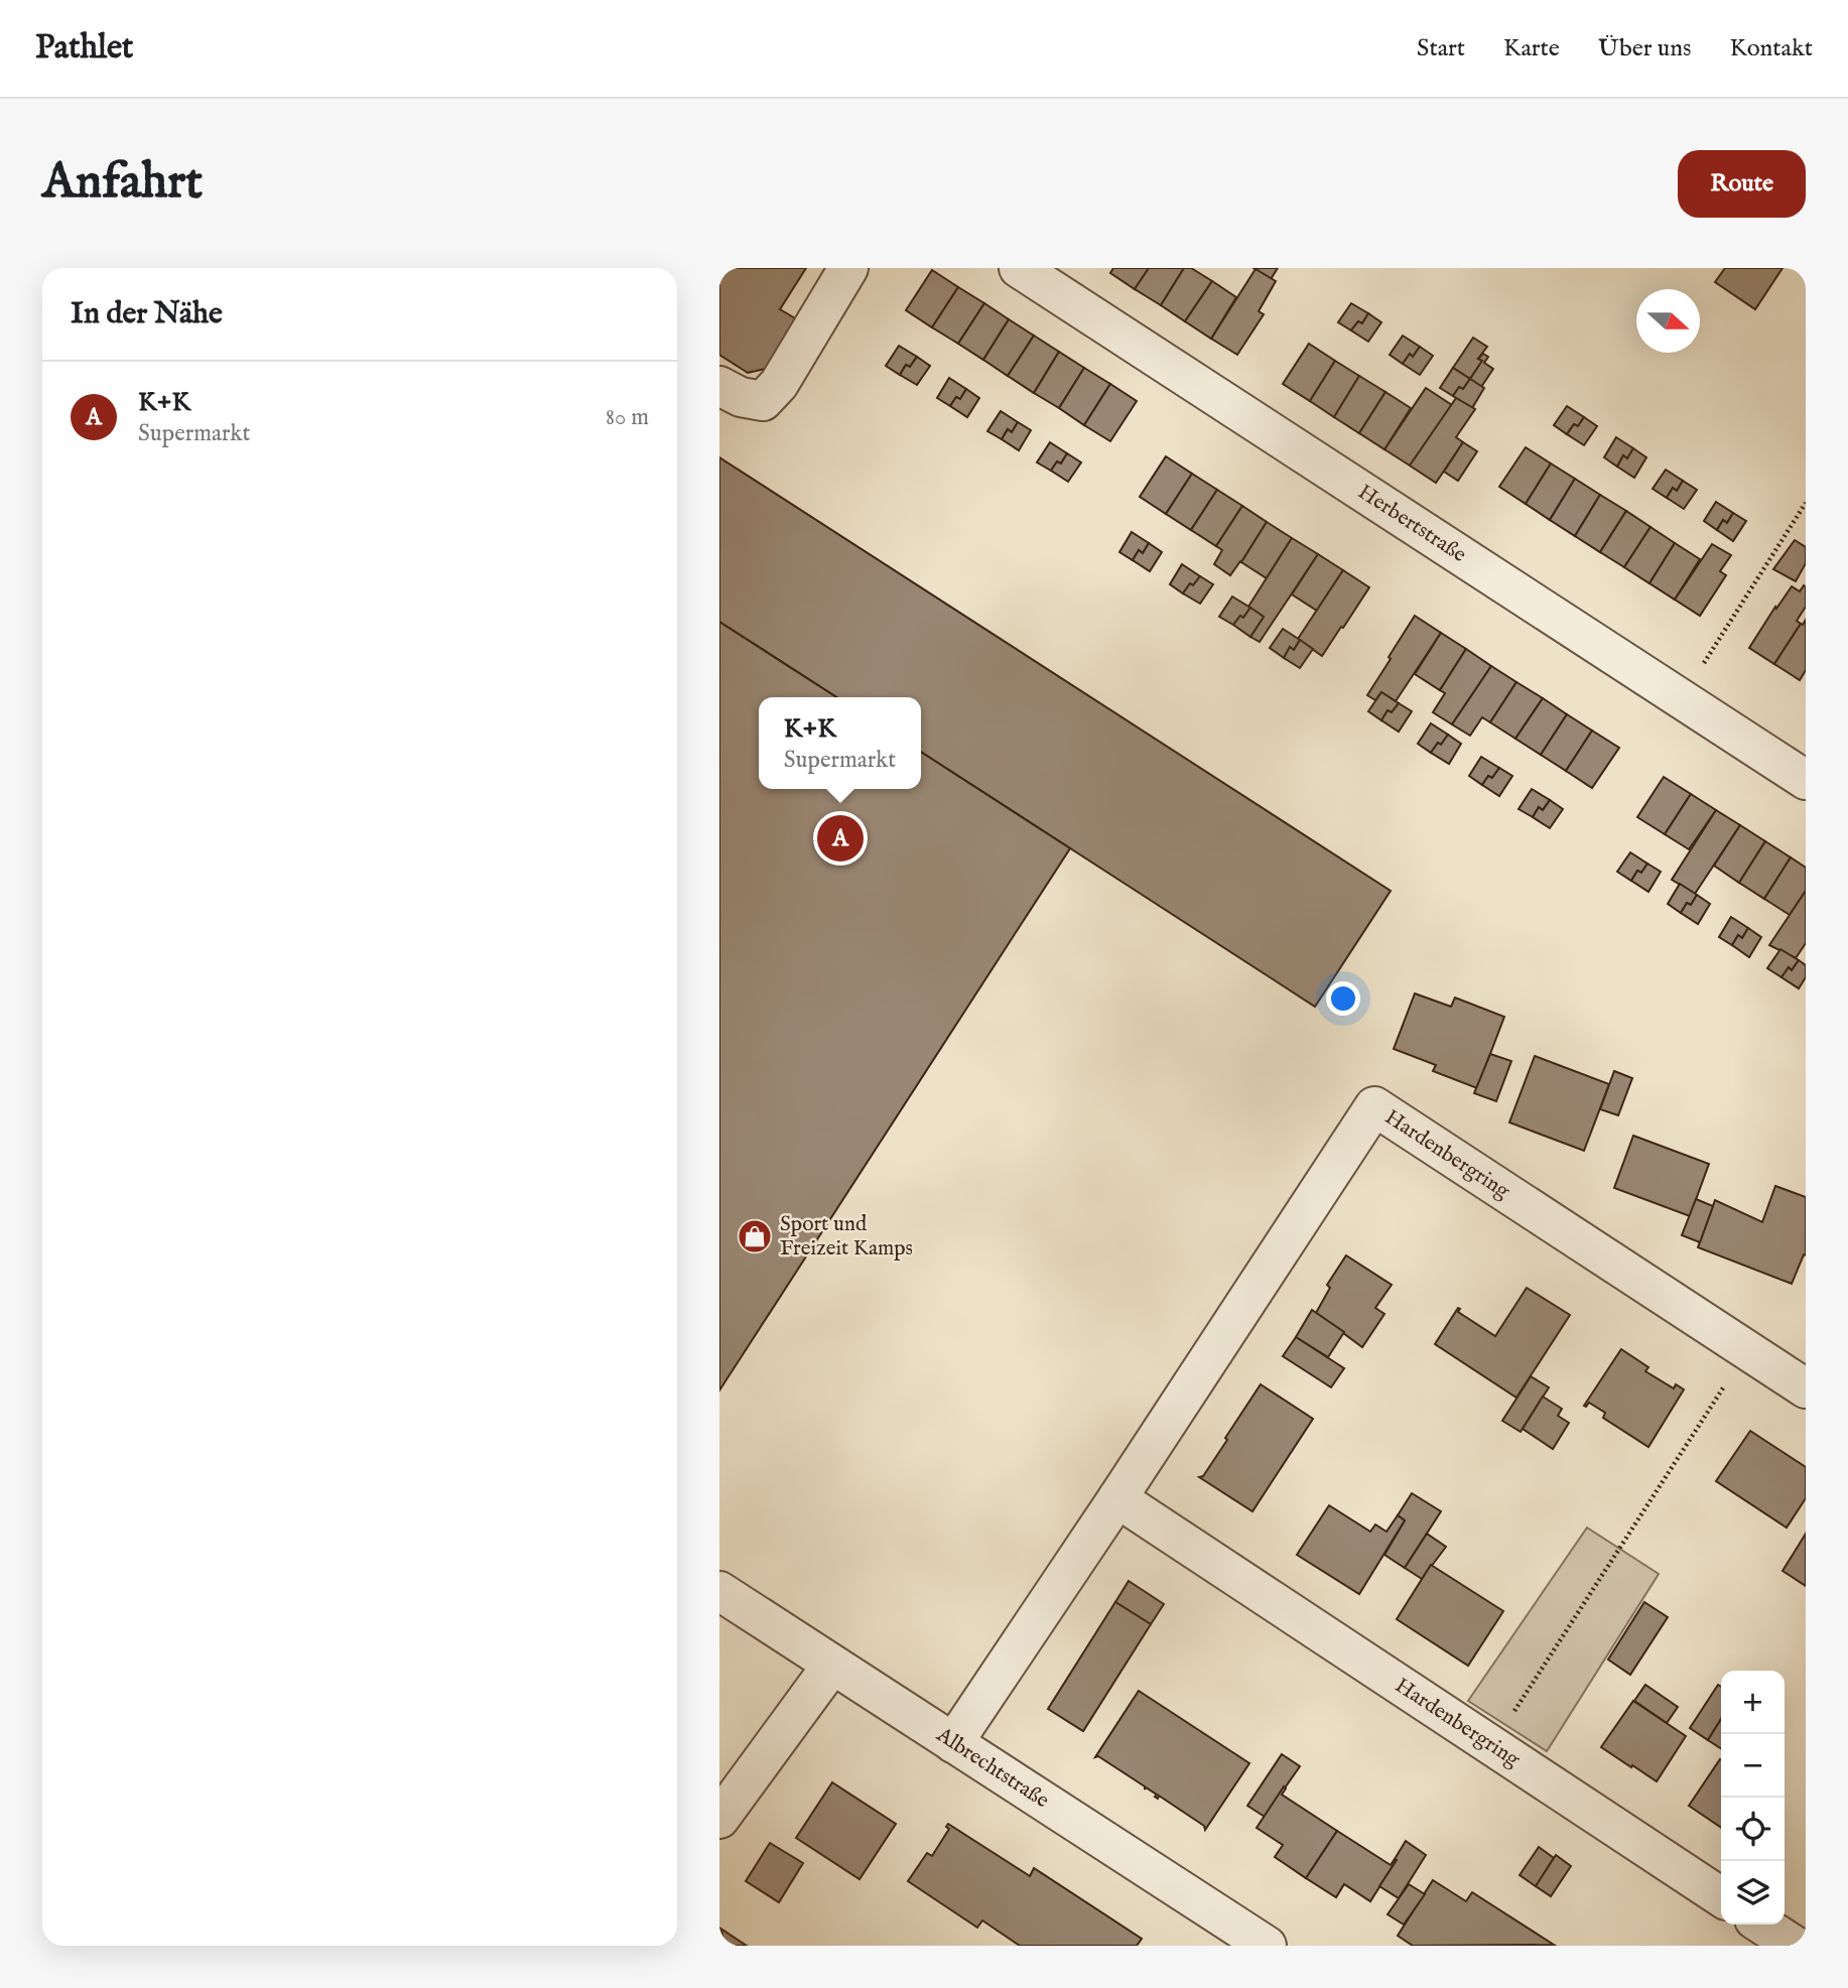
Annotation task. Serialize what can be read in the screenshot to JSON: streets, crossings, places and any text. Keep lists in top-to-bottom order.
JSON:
{
  "streets": {
    "street": ["Herbertstraße", "Hardenbergring", "Albrechtstraße"]
  },
  "crossings": [
    ["Hardenbergring", "Albrechtstraße"]
  ],
  "places": {
    "shop": ["Sport und Freizeit Kamps"]
  },
  "north": "right",
  "page": {
    "header": "Pathlet",
    "nav": [
      "Start",
      "Karte",
      "Über uns",
      "Kontakt"
    ],
    "buttons": "Route",
    "title": "Anfahrt",
    "heading": "In der Nähe",
    "list": [
      {
        "mark": "A",
        "name": "K+K",
        "note": "Supermarkt",
        "value": "80 m"
      }
    ],
    "popup": ["K+K", "Supermarkt"],
    "pins": "A",
    "map_buttons": ["+", "−"]
  }
}
